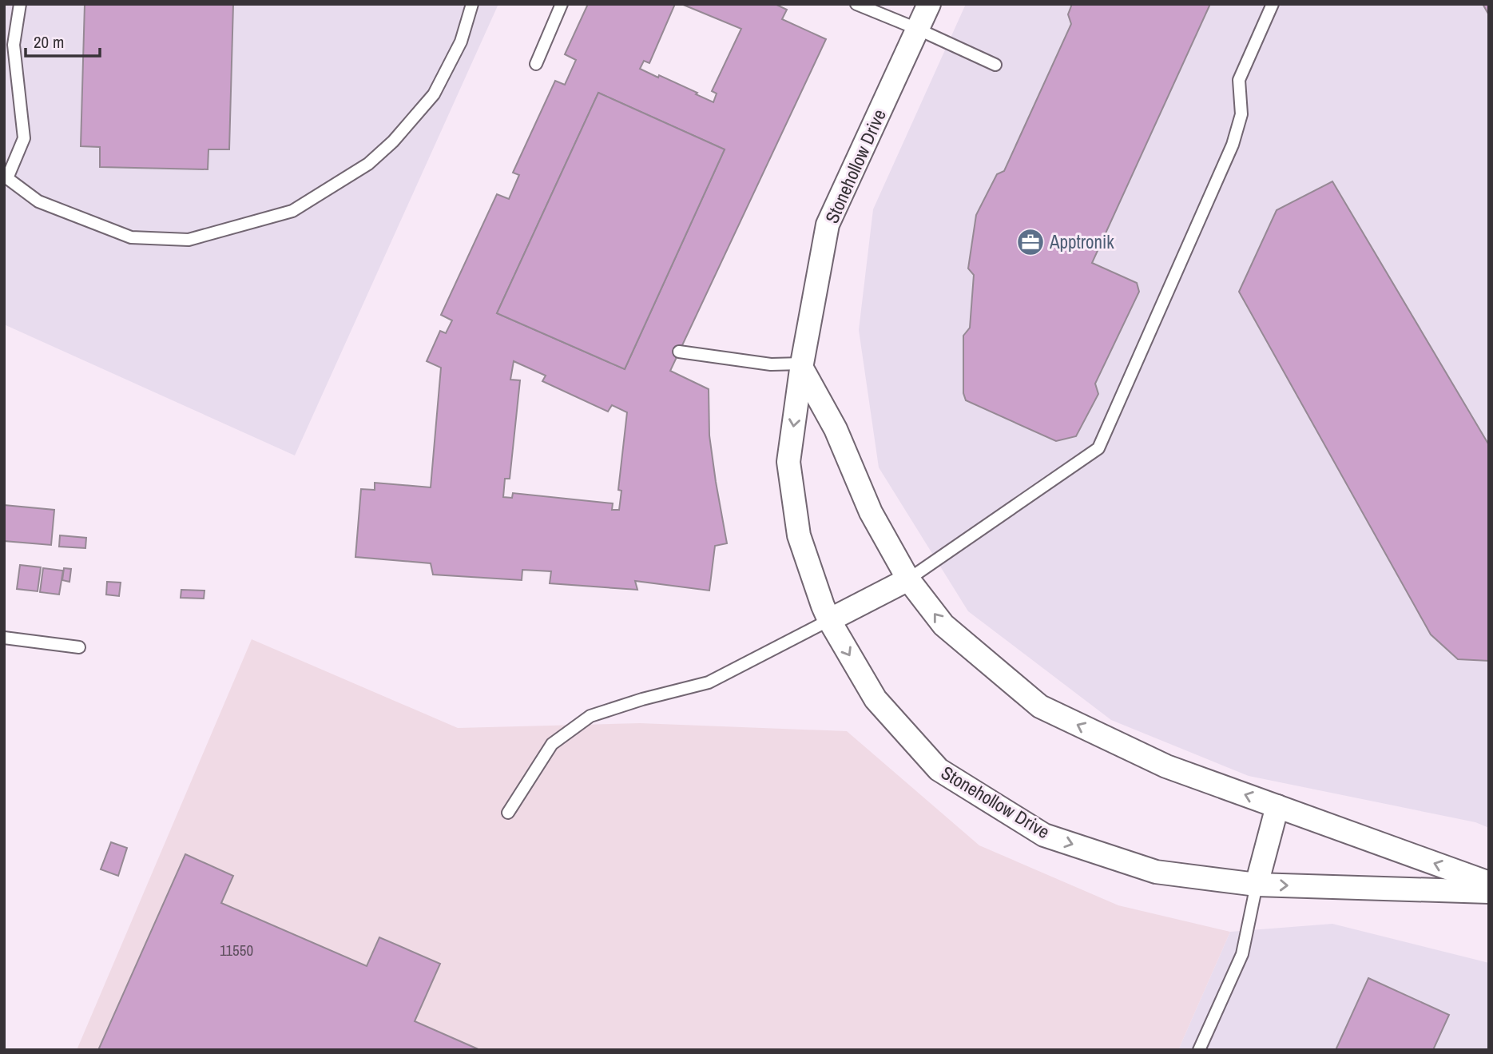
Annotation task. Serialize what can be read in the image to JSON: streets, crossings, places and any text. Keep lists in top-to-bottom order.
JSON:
{
  "streets": {
    "street": ["Stonehollow Drive"]
  },
  "places": {
    "office": ["Apptronik"]
  },
  "house_numbers": ["11550"],
  "scale_bar": "20 m"
}
